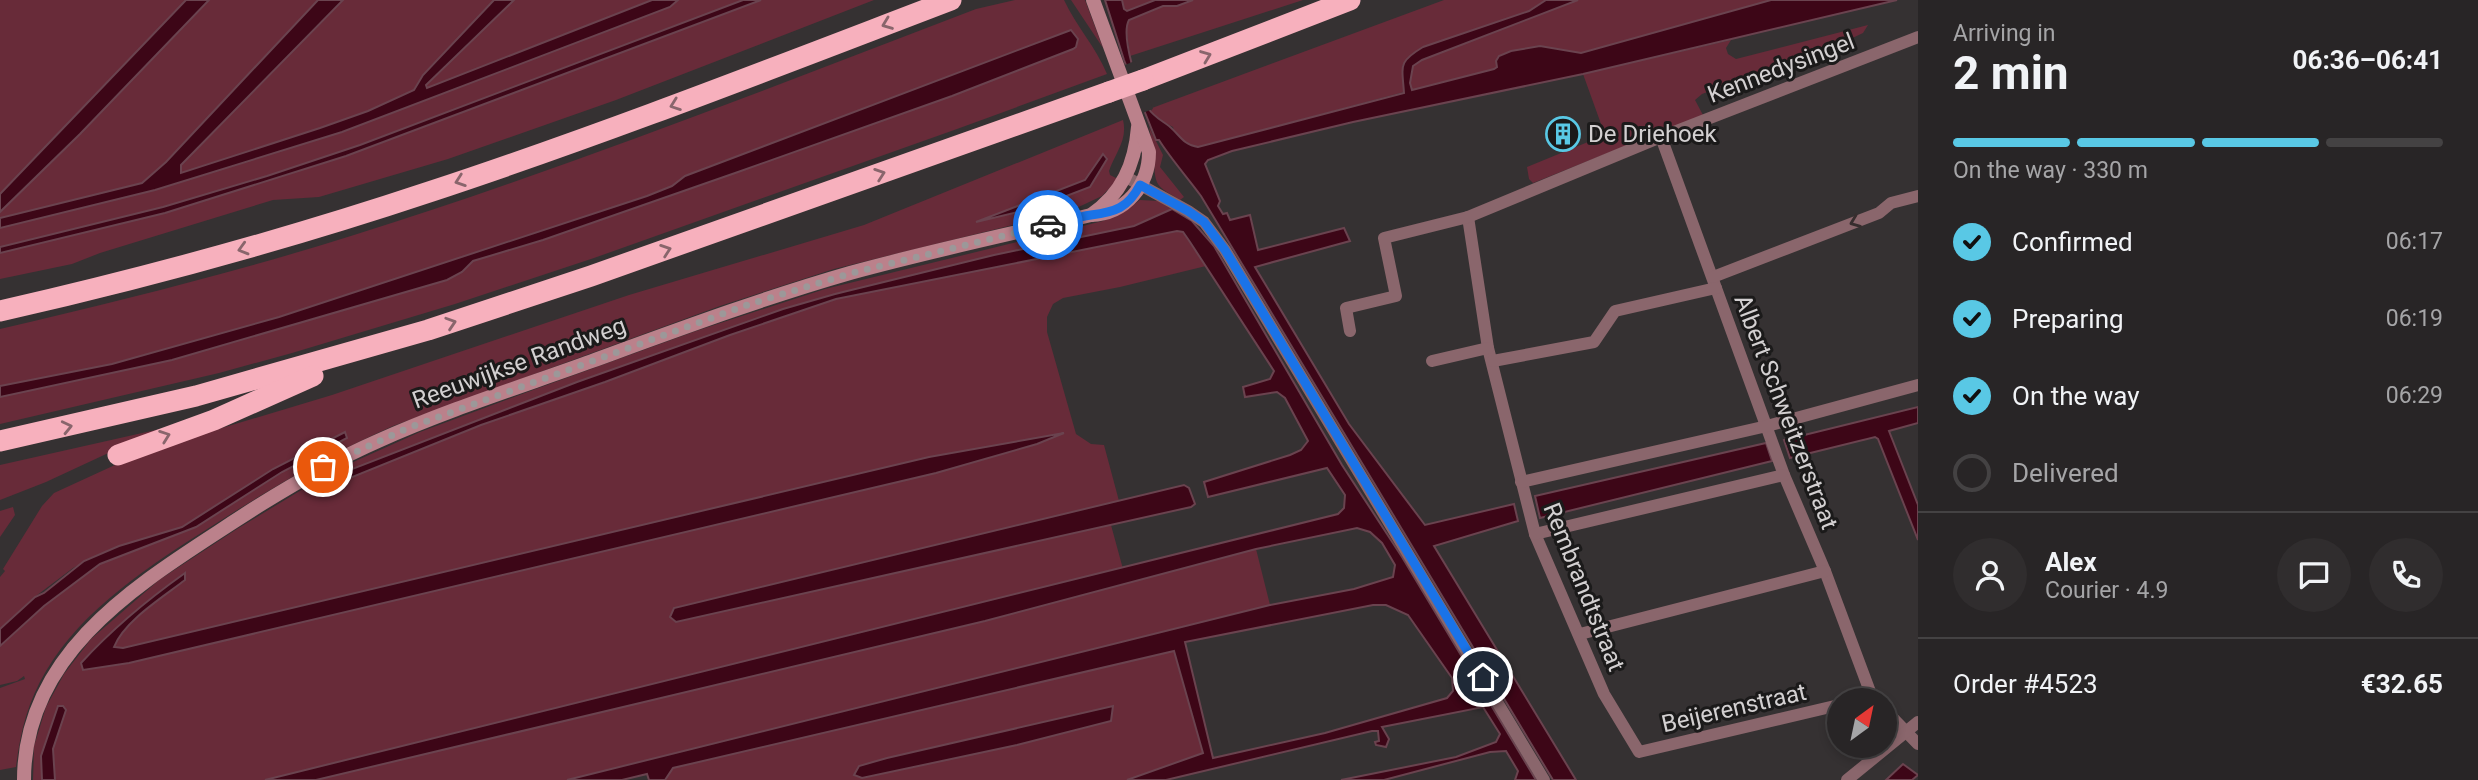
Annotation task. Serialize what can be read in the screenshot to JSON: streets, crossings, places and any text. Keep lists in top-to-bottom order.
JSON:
{
  "streets": {
    "main road": ["Reeuwijkse Randweg"],
    "street": [
      "Kennedysingel",
      "Albert Schweitzerstraat",
      "Rembrandtstraat",
      "Beijerenstraat"
    ]
  },
  "crossings": [
    ["Kennedysingel", "Albert Schweitzerstraat"],
    ["Kennedysingel", "Rembrandtstraat"],
    ["Rembrandtstraat", "Beijerenstraat"]
  ],
  "places": {
    "building": ["De Driehoek"]
  },
  "north": "top right",
  "page": {
    "heading": ["2 min", "Arriving in", "06:36–06:41"],
    "panel": [
      "Alex",
      "Courier · 4.9",
      "Order #4523",
      "€32.65"
    ],
    "bar": "On the way · 330 m",
    "list": [
      ["Confirmed", "06:17"],
      ["Preparing", "06:19"],
      ["On the way", "06:29"],
      "Delivered"
    ]
  }
}
